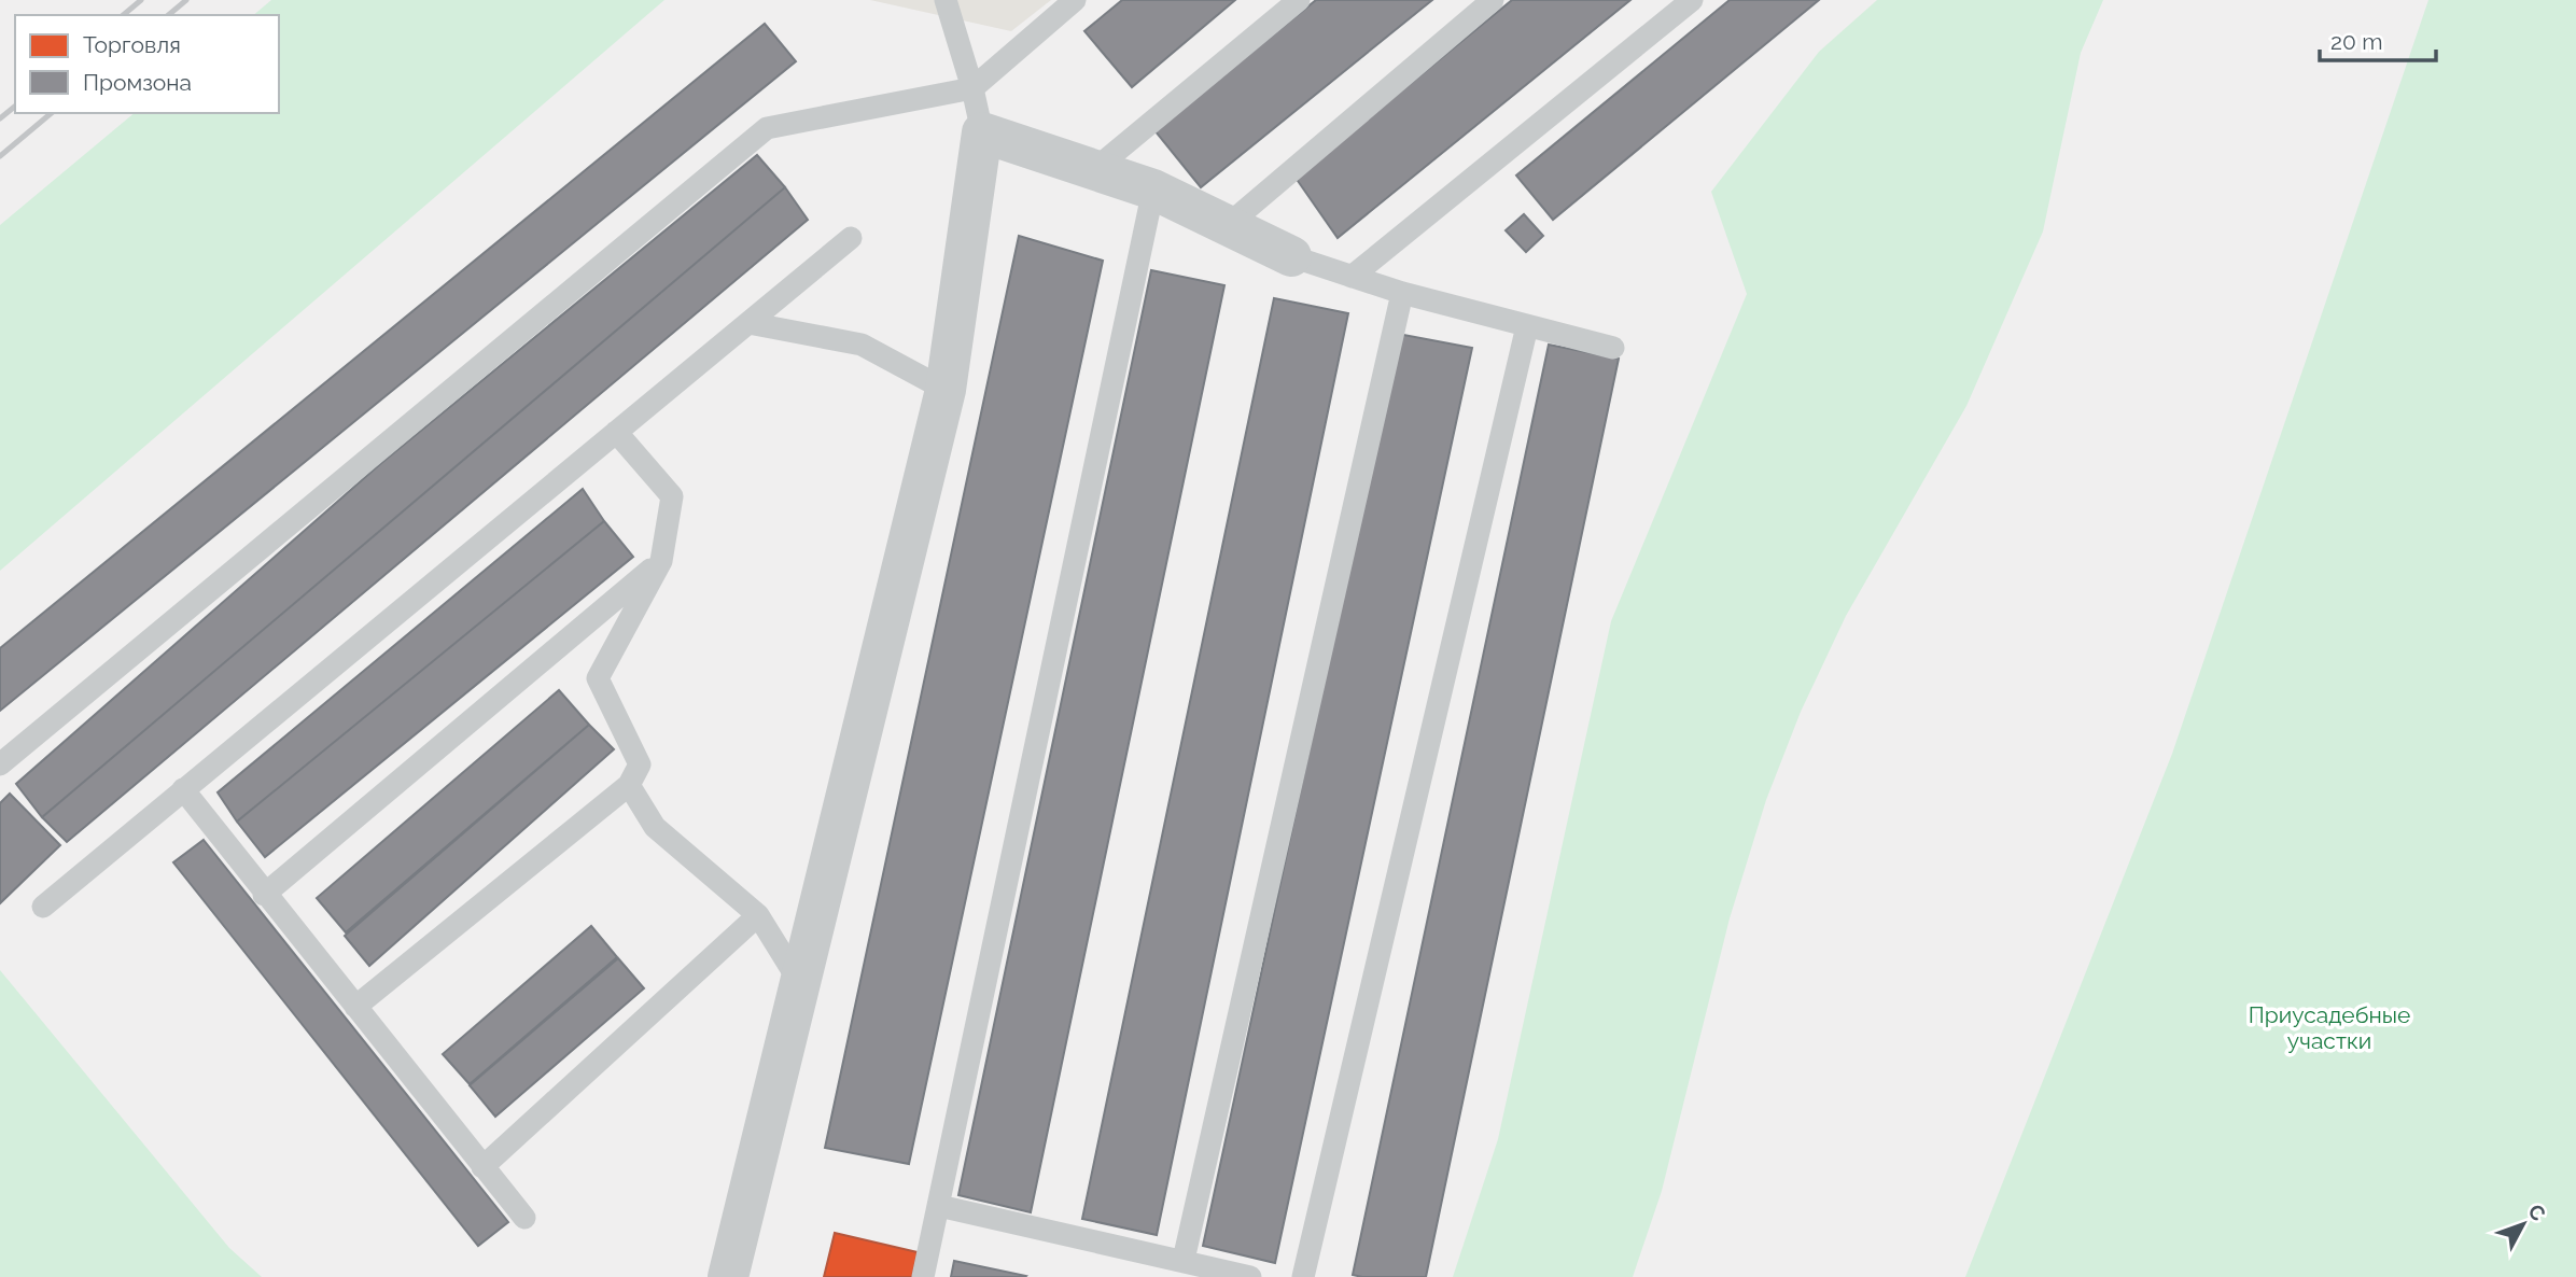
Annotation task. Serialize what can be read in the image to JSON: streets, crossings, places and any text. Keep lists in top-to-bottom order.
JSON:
{
  "parks": ["Приусадебные участки"],
  "legend": ["Торговля", "Промзона"],
  "scale_bar": "20 m",
  "north": "top right"
}
